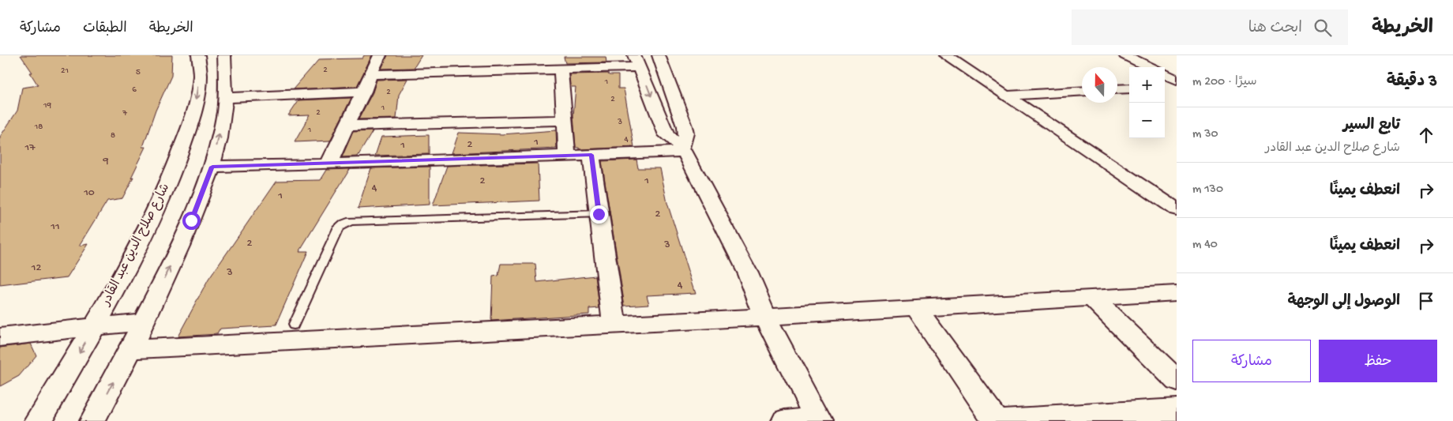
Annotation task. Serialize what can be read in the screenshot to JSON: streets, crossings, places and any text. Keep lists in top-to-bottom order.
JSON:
{
  "streets": {
    "street": ["شارع صلاح الدين عبد القادر"]
  },
  "house_numbers": [
    "2",
    "21",
    "5",
    "1",
    "6",
    "2",
    "2",
    "19",
    "1",
    "2",
    "7",
    "3",
    "18",
    "1",
    "8",
    "4",
    "1",
    "2",
    "1",
    "17",
    "9",
    "2",
    "1",
    "4",
    "10",
    "1",
    "2",
    "11",
    "2",
    "3",
    "12",
    "3",
    "4"
  ],
  "north": "top",
  "page": {
    "header": "الخريطة",
    "search": "ابحث هنا",
    "nav": ["الخريطة", "الطبقات", "مشاركة"],
    "heading": ["3 دقيقة", "سيرًا · 200 m"],
    "map_buttons": ["+", "−"],
    "list": [
      ["تابع السير", "شارع صلاح الدين عبد القادر", "30 m"],
      ["انعطف يمينًا", "130 m"],
      ["انعطف يمينًا", "40 m"],
      "الوصول إلى الوجهة"
    ],
    "buttons": ["حفظ", "مشاركة"]
  }
}
